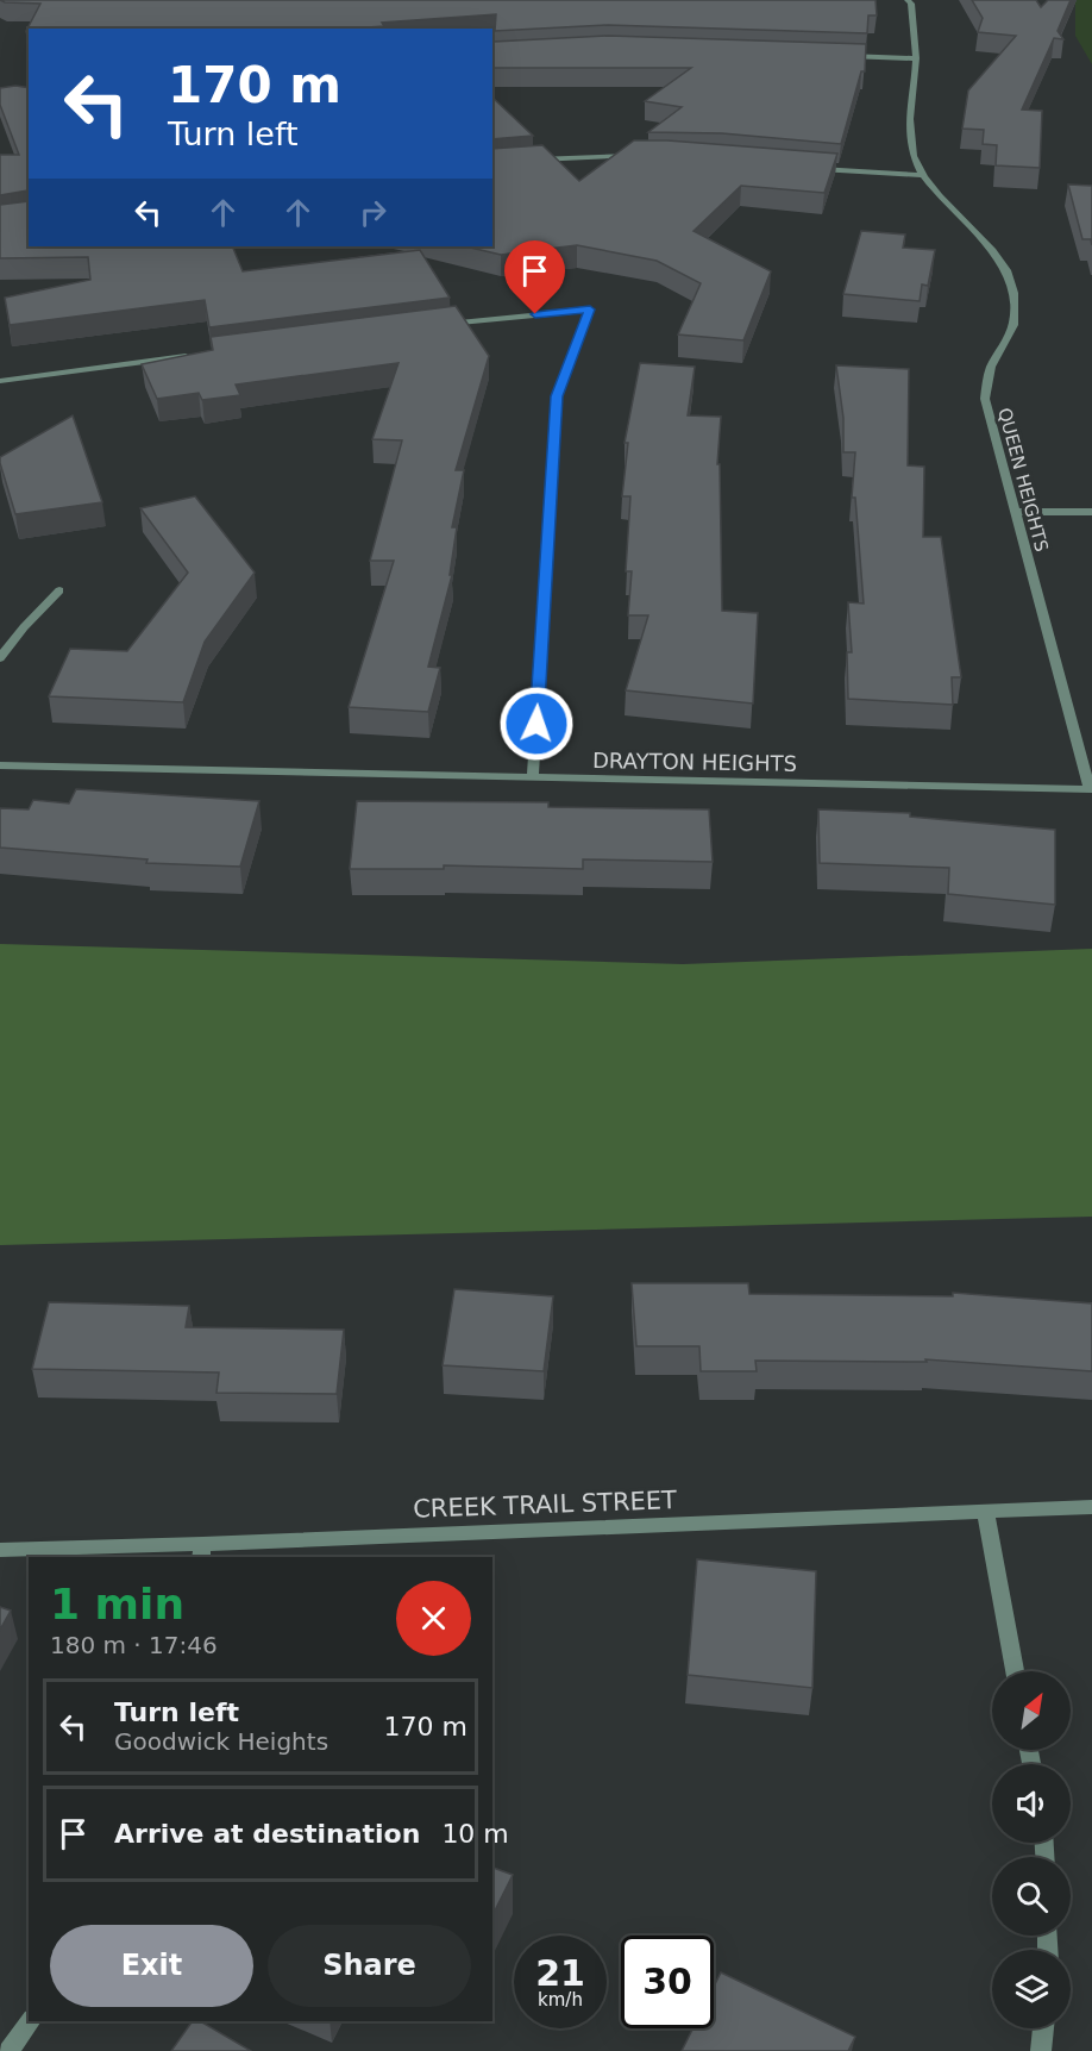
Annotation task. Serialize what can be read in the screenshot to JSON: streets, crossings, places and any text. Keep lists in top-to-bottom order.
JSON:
{
  "streets": {
    "street": ["QUEEN HEIGHTS", "DRAYTON HEIGHTS", "CREEK TRAIL STREET"]
  },
  "crossings": [
    ["QUEEN HEIGHTS", "DRAYTON HEIGHTS"]
  ],
  "north": "top right",
  "page": {
    "turn": ["170 m", "Turn left"],
    "heading": ["1 min", "180 m · 17:46"],
    "list": [
      {
        "name": "Turn left",
        "note": "Goodwick Heights",
        "value": "170 m"
      },
      {
        "name": "Arrive at destination",
        "value": "10 m"
      }
    ],
    "buttons": ["Exit", "Share"],
    "speed": "21 km/h",
    "limit": "30"
  }
}
